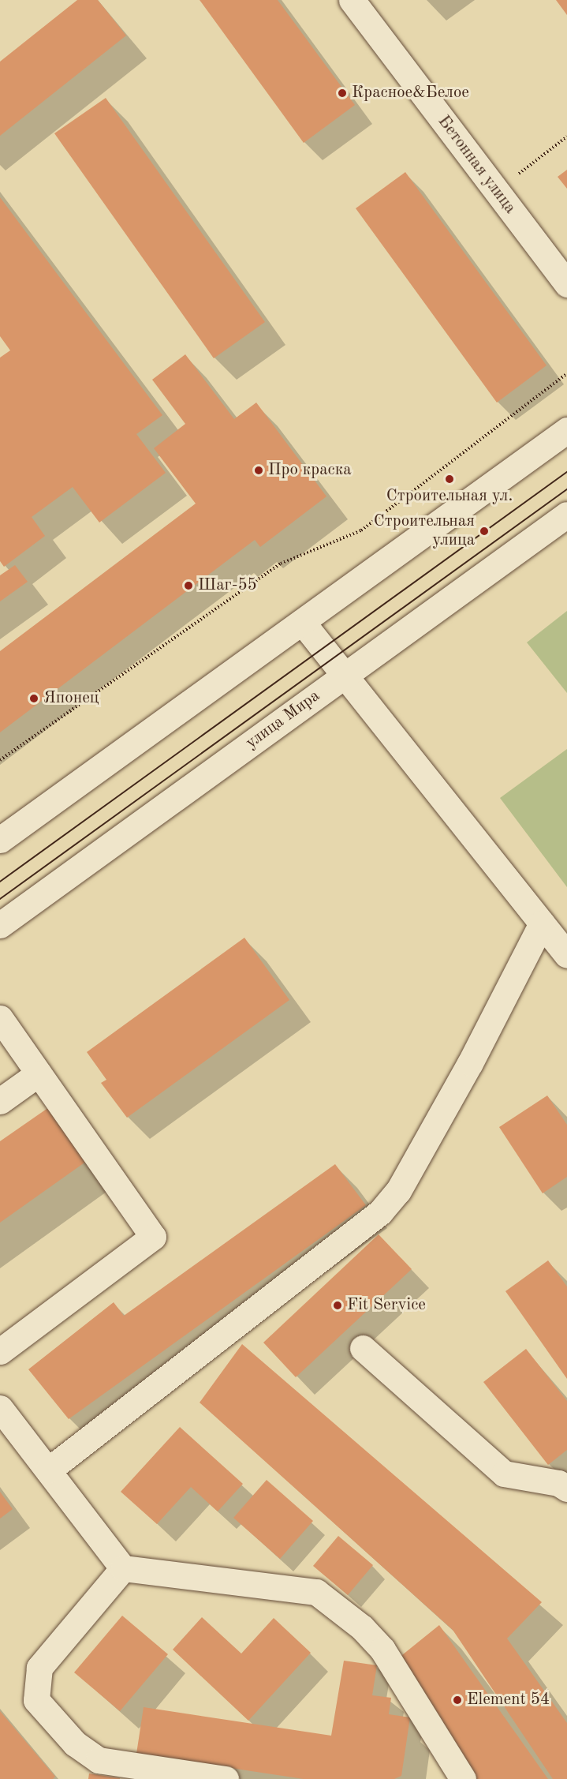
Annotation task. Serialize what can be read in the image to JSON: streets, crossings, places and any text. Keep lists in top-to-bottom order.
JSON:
{
  "streets": {
    "street": ["Бетонная улица", "улица Мира"]
  },
  "places": [
    "Красное&Белое",
    "Про краска",
    "Строительная ул.",
    "Строительная улица",
    "Шаг-55",
    "Японец",
    "Fit Service",
    "Element 54"
  ]
}
